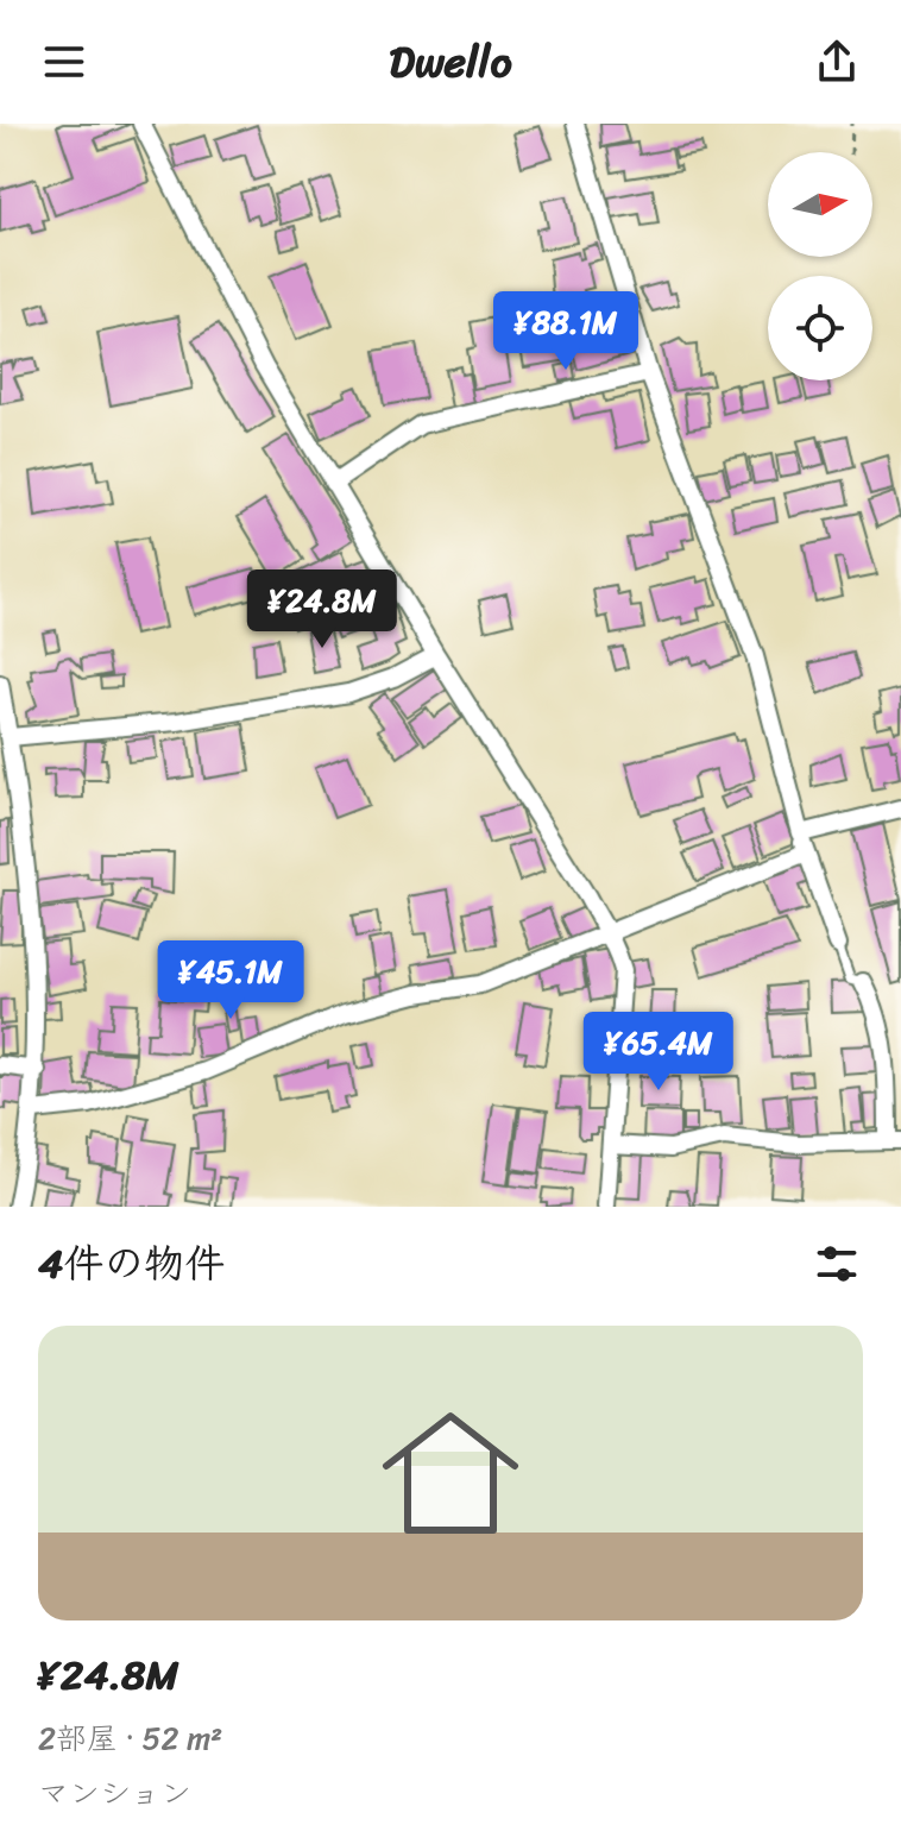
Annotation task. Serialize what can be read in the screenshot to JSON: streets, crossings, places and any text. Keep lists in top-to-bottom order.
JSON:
{
  "north": "right",
  "page": {
    "header": "Dwello",
    "price": [
      "¥88.1M",
      "¥24.8M",
      "¥45.1M",
      "¥65.4M"
    ],
    "heading": "4件の物件",
    "list": [
      {
        "name": "¥24.8M",
        "note": "2部屋 · 52 m² · マンション"
      }
    ]
  }
}
